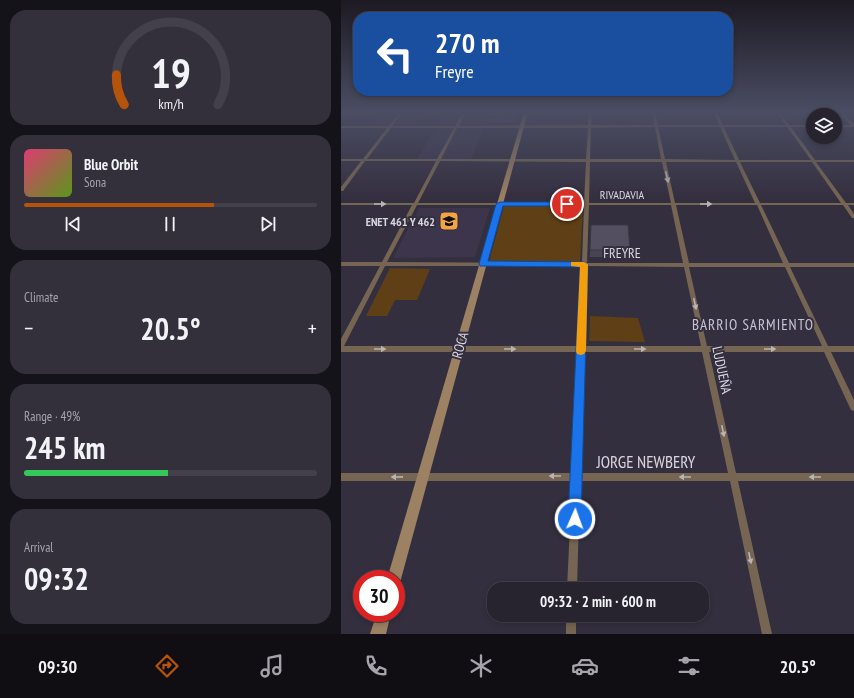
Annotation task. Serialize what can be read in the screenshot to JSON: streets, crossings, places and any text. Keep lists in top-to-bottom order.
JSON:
{
  "streets": {
    "street": [
      "RIVADAVIA",
      "FREYRE",
      "ROCA",
      "LUDUEÑA",
      "JORGE NEWBERY"
    ]
  },
  "crossings": [
    ["RIVADAVIA", "ROCA"],
    ["RIVADAVIA", "LUDUEÑA"],
    ["FREYRE", "ROCA"],
    ["FREYRE", "LUDUEÑA"],
    ["ROCA", "JORGE NEWBERY"],
    ["LUDUEÑA", "JORGE NEWBERY"]
  ],
  "one_way": ["LUDUEÑA", "JORGE NEWBERY"],
  "districts": ["BARRIO SARMIENTO"],
  "places": {
    "school or university": ["ENET 461 Y 462"]
  },
  "page": {
    "turn": ["270 m", "Freyre"],
    "song": ["Blue Orbit", "Sona"],
    "tile": [
      "Climate",
      ["Range · 49%", "245 km"],
      ["Arrival", "09:32"]
    ],
    "heat": ["−", "20.5°", "+"],
    "limit": "30",
    "trip": "09:32 · 2 min · 600 m",
    "tabs": ["09:30", "20.5°"],
    "gauge": ["19", "km/h"]
  }
}
